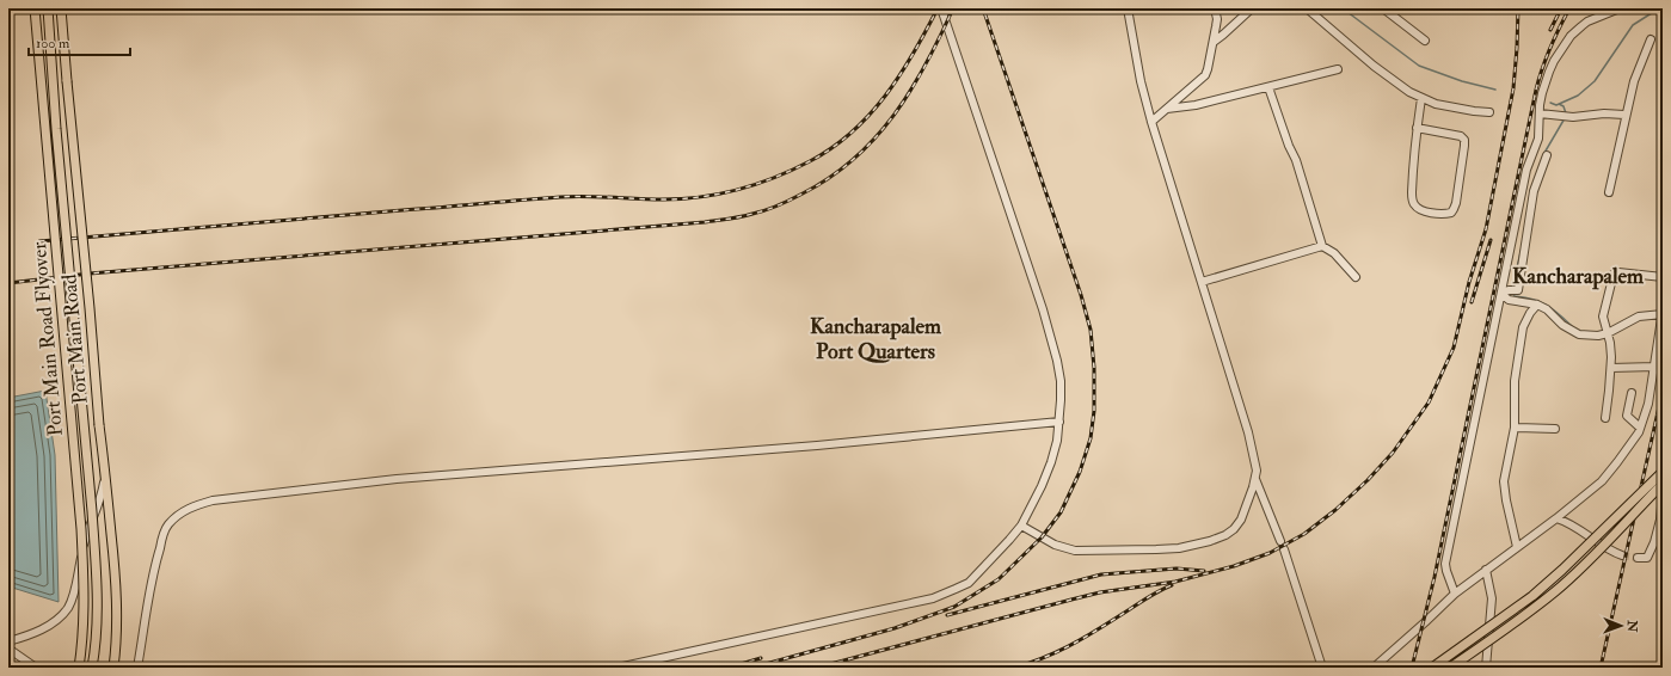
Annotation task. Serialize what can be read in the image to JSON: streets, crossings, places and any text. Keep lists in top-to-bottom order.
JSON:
{
  "streets": {
    "main road": ["Port Main Road Flyover", "Port Main Road"]
  },
  "districts": ["Kancharapalem", "Kancharapalem Port Quarters"],
  "scale_bar": "100 m",
  "north": "right"
}
